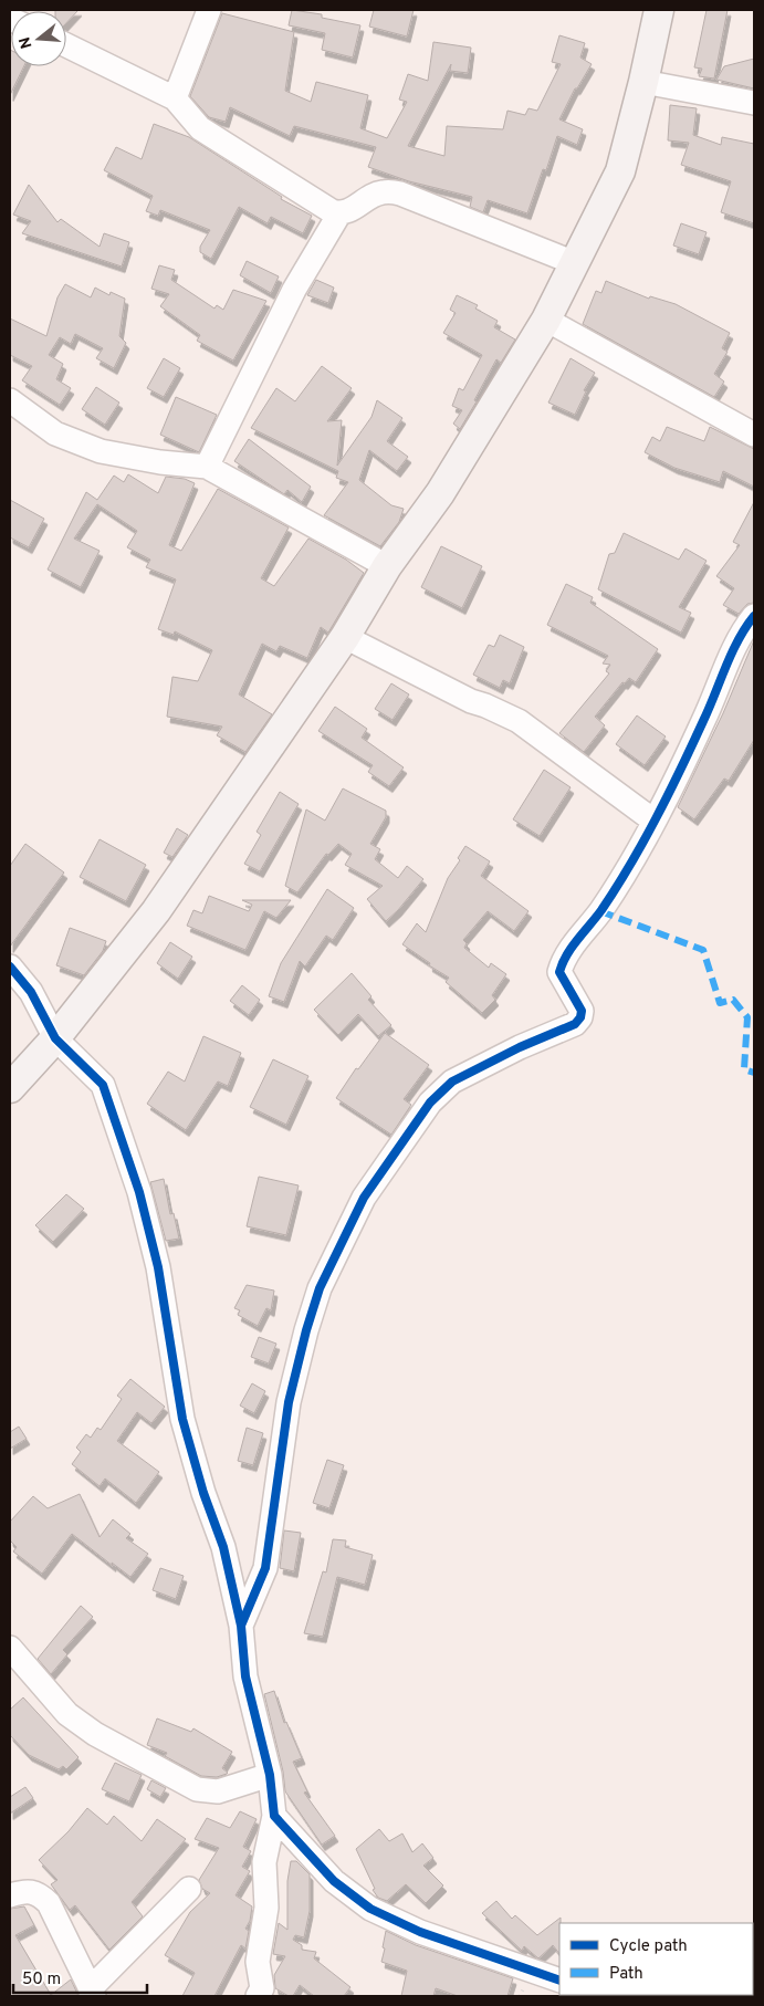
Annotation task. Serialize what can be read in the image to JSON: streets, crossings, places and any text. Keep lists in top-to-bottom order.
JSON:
{
  "legend": ["Cycle path", "Path"],
  "scale_bar": "50 m",
  "north": "left"
}
